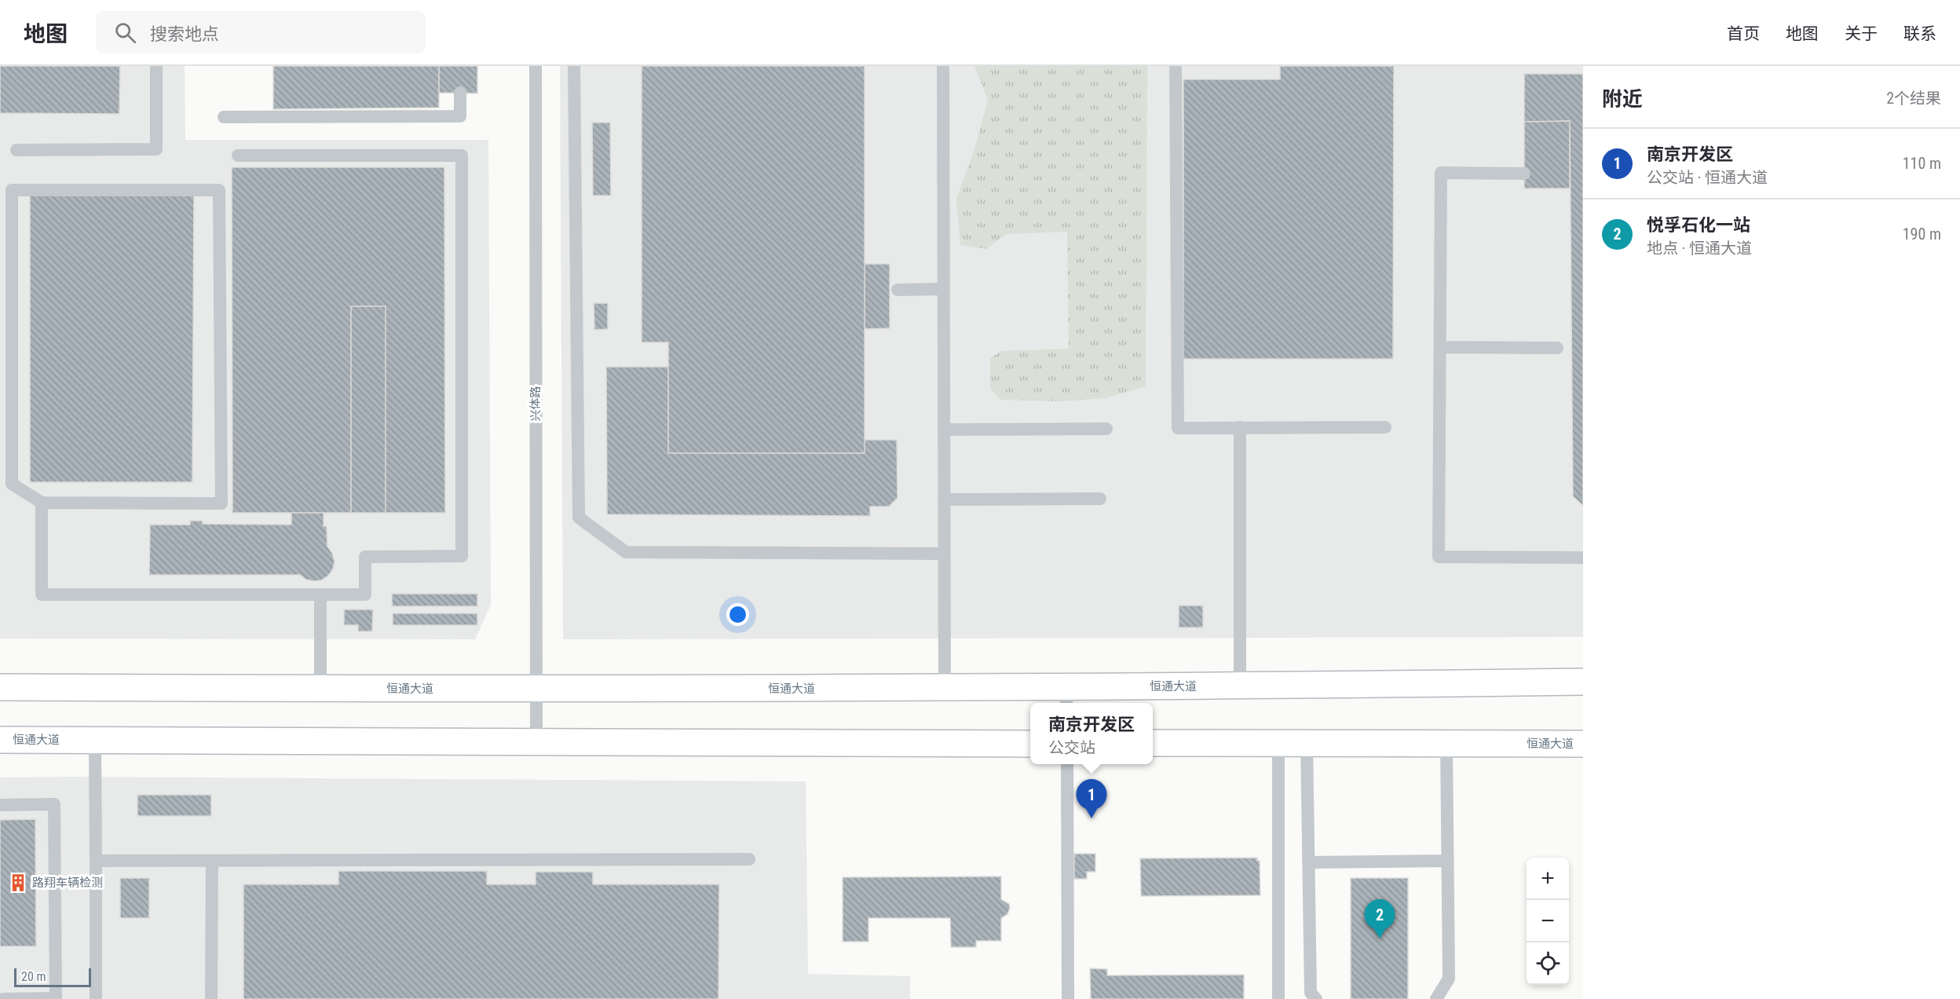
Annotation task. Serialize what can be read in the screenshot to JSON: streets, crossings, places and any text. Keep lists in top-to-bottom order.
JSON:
{
  "streets": {
    "main road": ["恒通大道"],
    "lane": ["兴体路"]
  },
  "crossings": [
    ["兴体路", "恒通大道"]
  ],
  "places": {
    "building": ["路翔车辆检测"]
  },
  "scale_bar": "20 m",
  "page": {
    "header": "地图",
    "search": "搜索地点",
    "nav": [
      "首页",
      "地图",
      "关于",
      "联系"
    ],
    "heading": ["附近", "2个结果"],
    "list": [
      {
        "mark": "1",
        "name": "南京开发区",
        "note": "公交站 · 恒通大道",
        "value": "110 m"
      },
      {
        "mark": "2",
        "name": "悦孚石化一站",
        "note": "地点 · 恒通大道",
        "value": "190 m"
      }
    ],
    "popup": ["南京开发区", "公交站"],
    "pins": ["1", "2"],
    "map_buttons": ["+", "−"],
    "scale": "20 m"
  }
}
